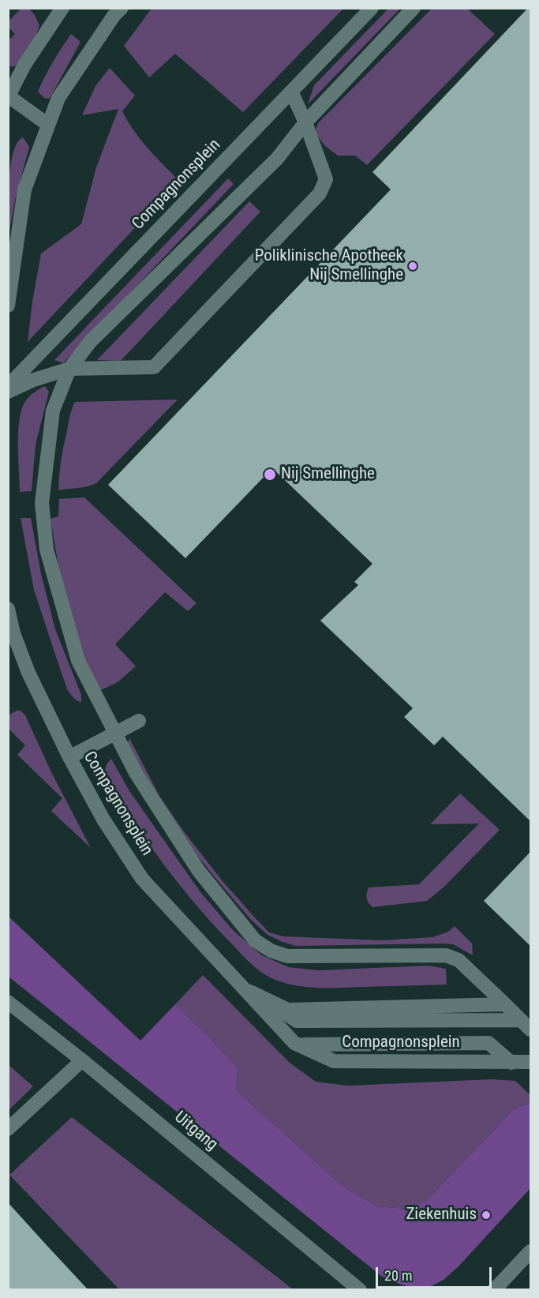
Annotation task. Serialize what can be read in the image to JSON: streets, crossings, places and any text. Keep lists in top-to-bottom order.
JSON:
{
  "streets": {
    "street": ["Compagnonsplein", "Uitgang"]
  },
  "places": ["Poliklinische Apotheek Nij Smellinghe", "Nij Smellinghe", "Ziekenhuis"],
  "scale_bar": "20 m"
}
